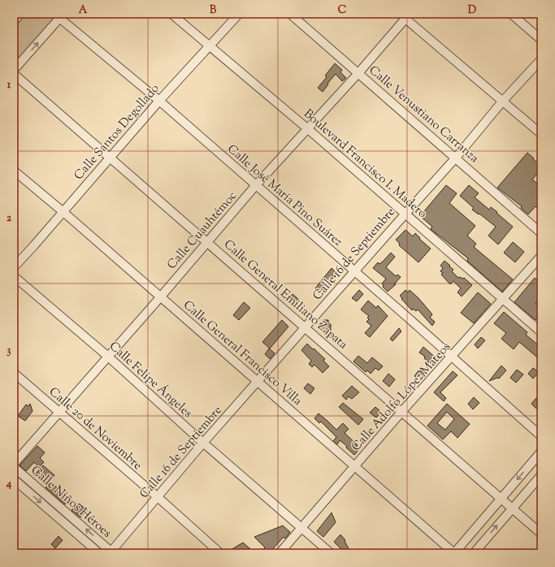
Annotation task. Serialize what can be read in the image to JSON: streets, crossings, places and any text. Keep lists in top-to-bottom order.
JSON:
{
  "streets": {
    "street": [
      "Calle Venustiano Carranza",
      "Calle Santos Degollado",
      "Boulevard Francisco I. Madero",
      "Calle José María Pino Suárez",
      "Calle Cuauhtémoc",
      "Calle 16 de Septiembre",
      "Calle General Emiliano Zapata",
      "Calle General Francisco Villa",
      "Calle Felipe Ángeles",
      "Calle Adolfo López Mateos",
      "Calle 20 de Noviembre",
      "Calle Niños Héroes"
    ]
  },
  "crossings": [
    ["Calle Venustiano Carranza", "Calle Cuauhtémoc"],
    ["Calle Venustiano Carranza", "Calle 16 de Septiembre"],
    ["Calle Santos Degollado", "Boulevard Francisco I. Madero"],
    ["Calle Santos Degollado", "Calle José María Pino Suárez"],
    ["Calle Santos Degollado", "Calle General Emiliano Zapata"],
    ["Calle Santos Degollado", "Calle General Francisco Villa"],
    ["Boulevard Francisco I. Madero", "Calle Cuauhtémoc"],
    ["Boulevard Francisco I. Madero", "Calle 16 de Septiembre"],
    ["Boulevard Francisco I. Madero", "Calle Adolfo López Mateos"],
    ["Calle José María Pino Suárez", "Calle Cuauhtémoc"],
    ["Calle José María Pino Suárez", "Calle 16 de Septiembre"],
    ["Calle José María Pino Suárez", "Calle Adolfo López Mateos"],
    ["Calle Cuauhtémoc", "Calle General Emiliano Zapata"],
    ["Calle Cuauhtémoc", "Calle General Francisco Villa"],
    ["Calle Cuauhtémoc", "Calle Felipe Ángeles"],
    ["Calle Cuauhtémoc", "Calle 20 de Noviembre"],
    ["Calle 16 de Septiembre", "Calle General Emiliano Zapata"],
    ["Calle 16 de Septiembre", "Calle General Francisco Villa"],
    ["Calle 16 de Septiembre", "Calle Felipe Ángeles"],
    ["Calle 16 de Septiembre", "Calle 20 de Noviembre"],
    ["Calle 16 de Septiembre", "Calle Niños Héroes"],
    ["Calle General Emiliano Zapata", "Calle Adolfo López Mateos"],
    ["Calle General Francisco Villa", "Calle Adolfo López Mateos"],
    ["Calle Felipe Ángeles", "Calle Adolfo López Mateos"]
  ],
  "grid": {
    "columns": [
      "A",
      "B",
      "C",
      "D"
    ],
    "rows": [
      "1",
      "2",
      "3",
      "4"
    ]
  }
}
